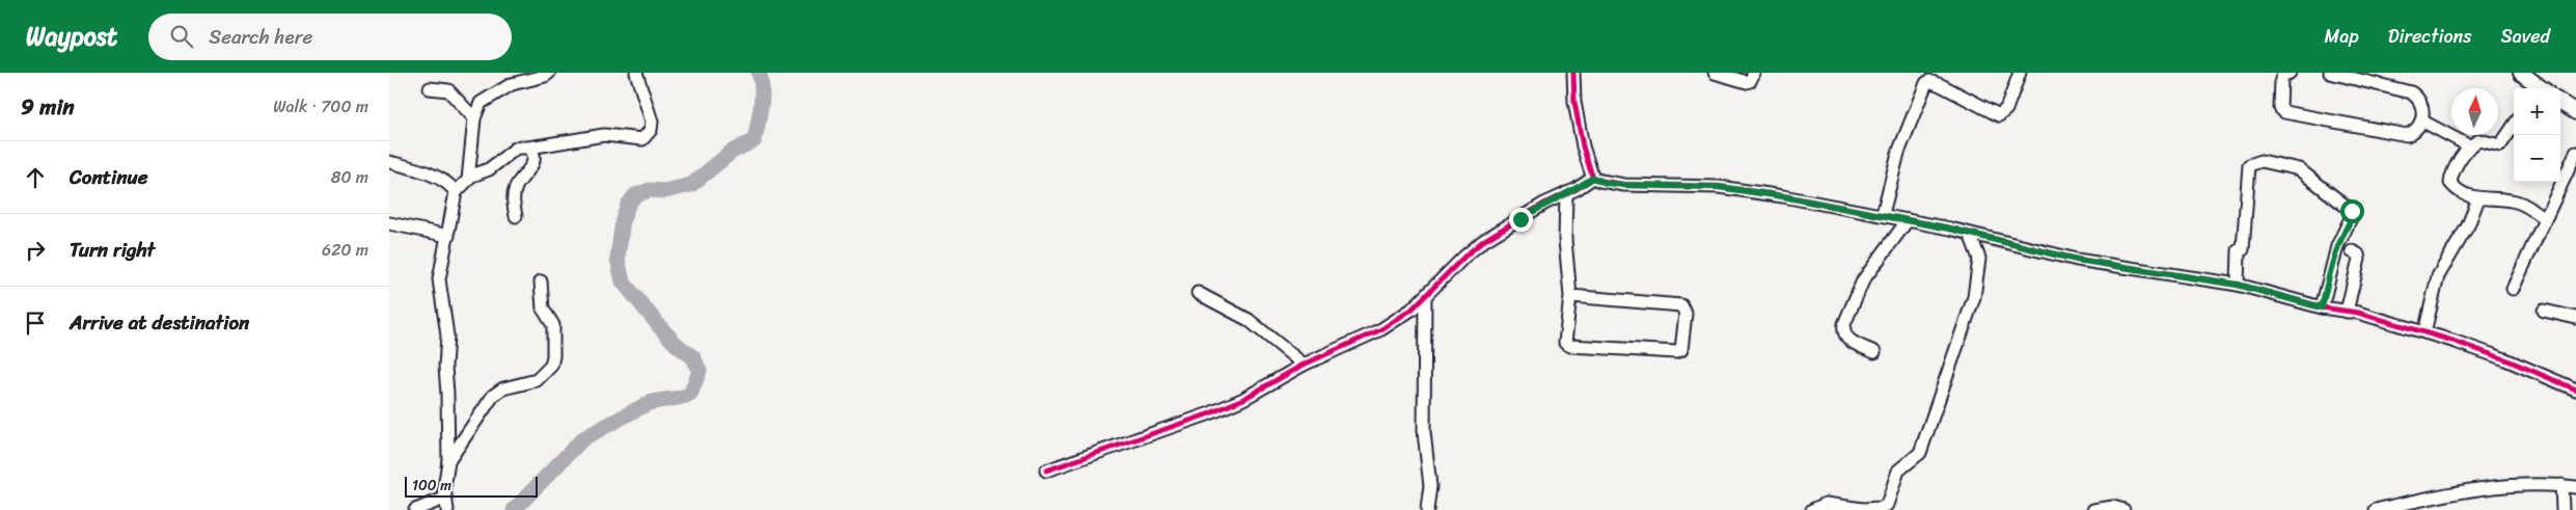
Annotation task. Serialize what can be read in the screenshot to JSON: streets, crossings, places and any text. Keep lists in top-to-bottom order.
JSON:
{
  "scale_bar": "100 m",
  "north": "top",
  "page": {
    "header": "Waypost",
    "search": "Search here",
    "nav": ["Map", "Directions", "Saved"],
    "heading": ["9 min", "Walk · 700 m"],
    "map_buttons": ["+", "−"],
    "list": [
      ["Continue", "80 m"],
      ["Turn right", "620 m"],
      "Arrive at destination"
    ],
    "scale": "100 m"
  }
}
